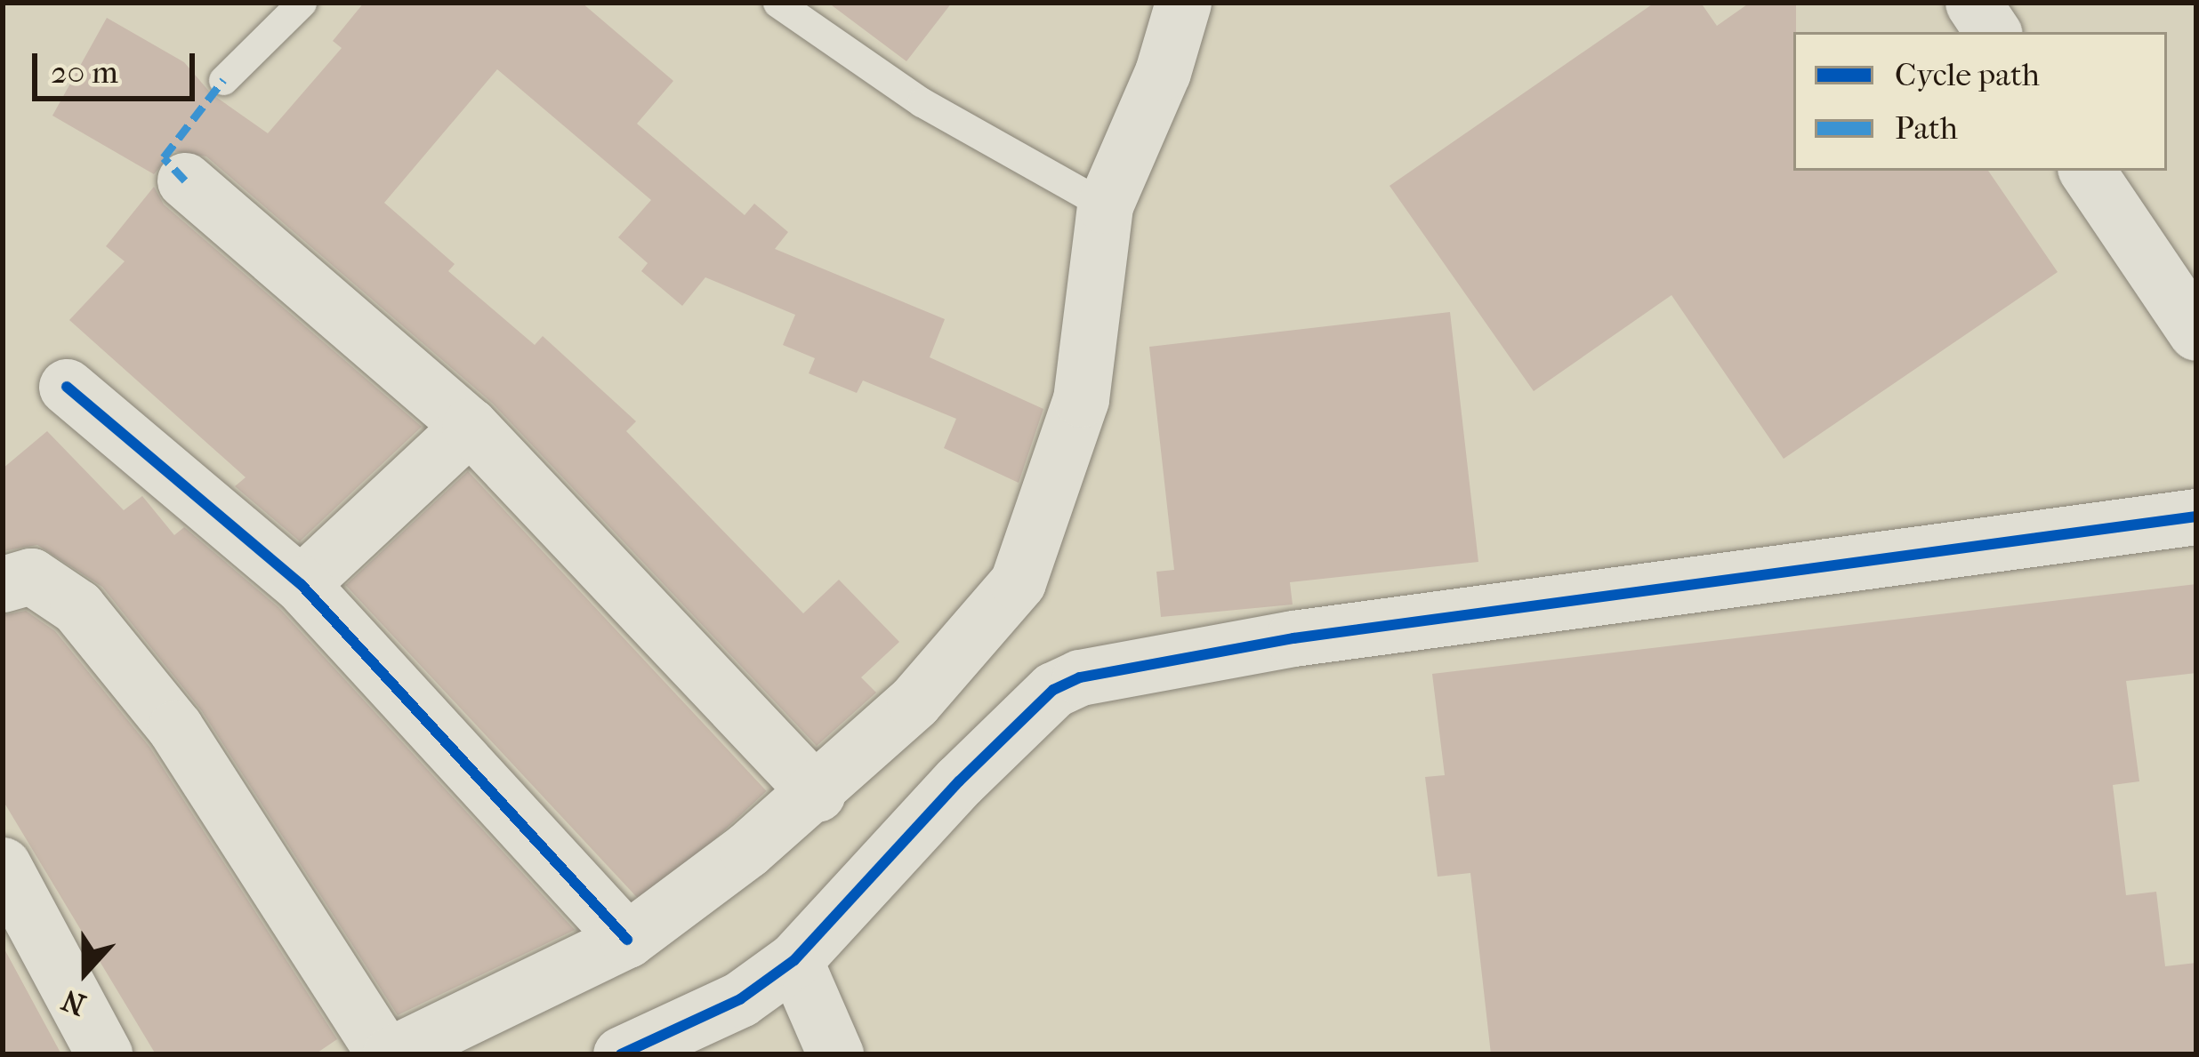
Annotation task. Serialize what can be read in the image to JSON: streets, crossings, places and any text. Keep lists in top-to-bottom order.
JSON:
{
  "legend": ["Cycle path", "Path"],
  "scale_bar": "20 m",
  "north": "bottom"
}
